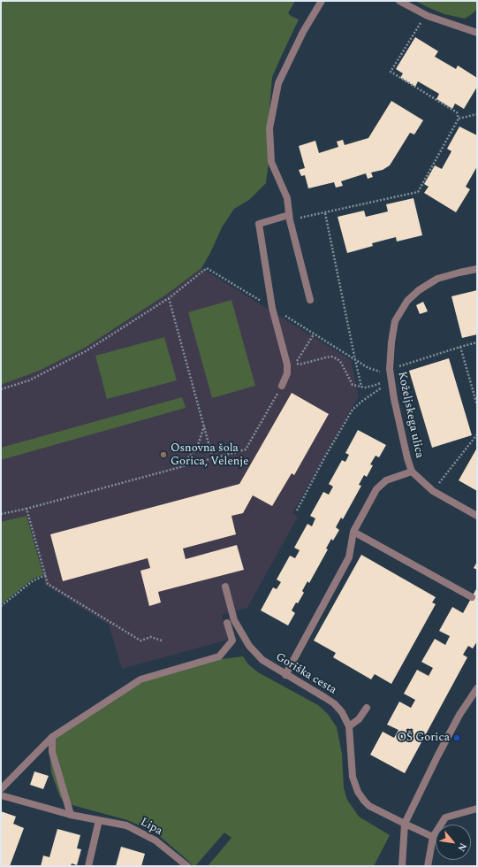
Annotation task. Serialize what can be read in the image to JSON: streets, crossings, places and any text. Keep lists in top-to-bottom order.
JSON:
{
  "streets": {
    "street": ["Koželjskega ulica", "Goriška cesta", "Lipa"]
  },
  "places": ["Osnovna šola Gorica, Velenje", "OŠ Gorica"],
  "north": "bottom right"
}
